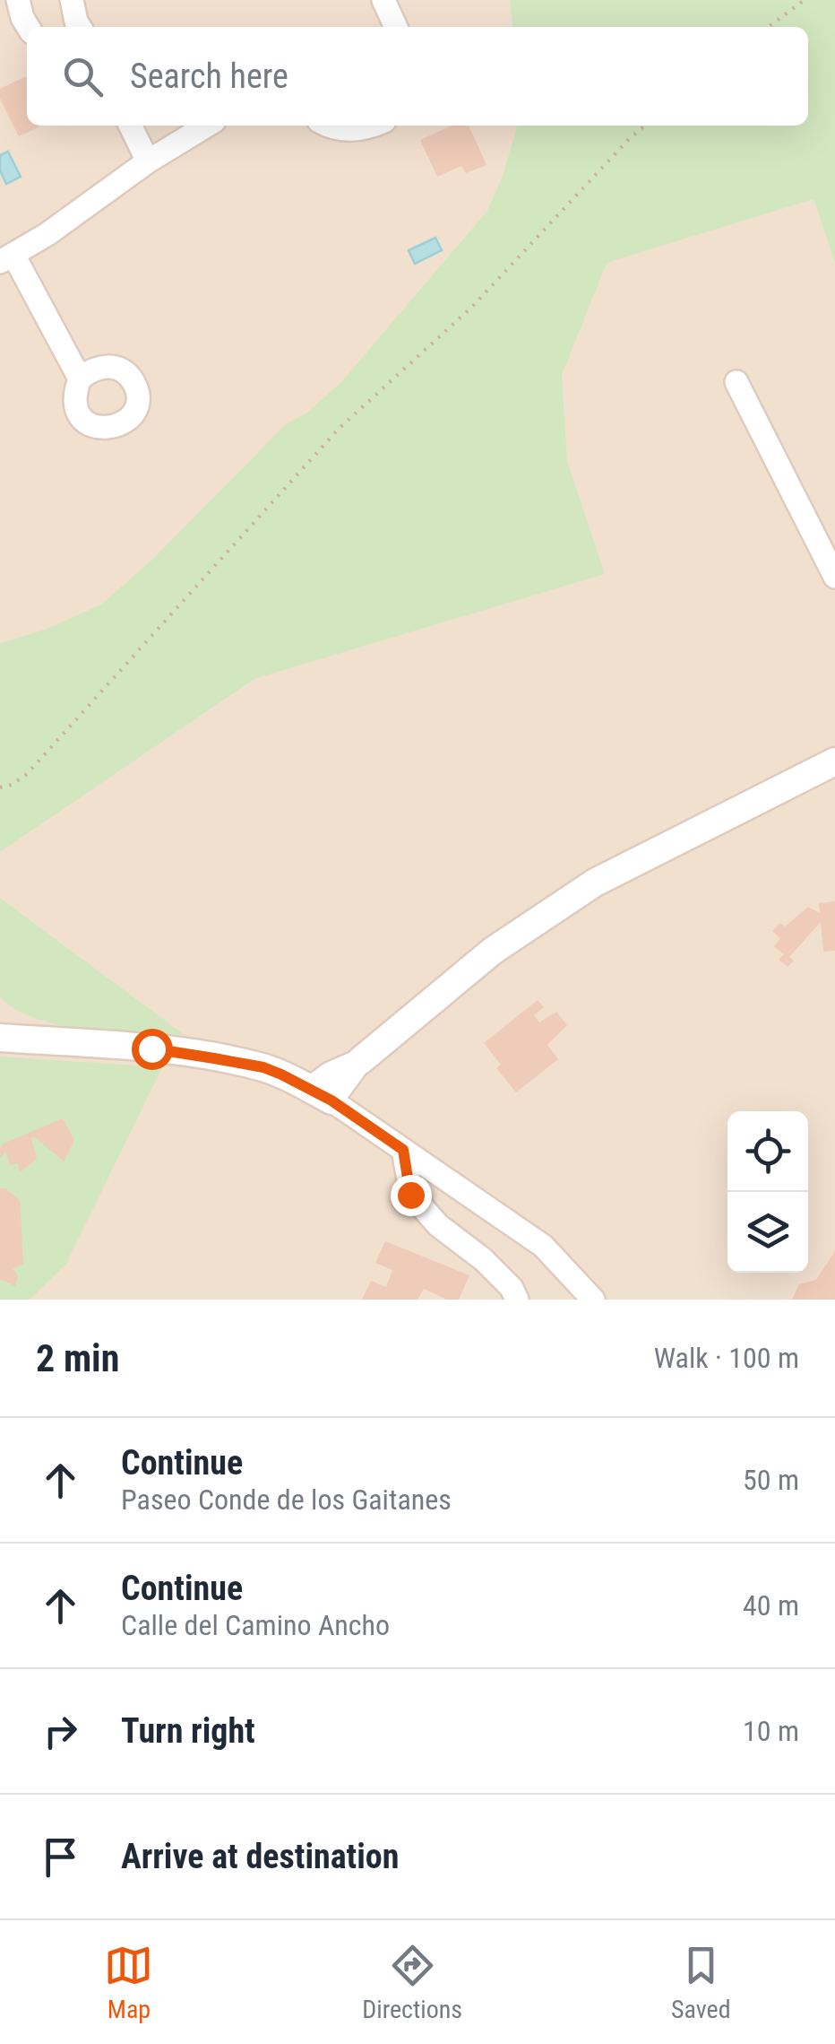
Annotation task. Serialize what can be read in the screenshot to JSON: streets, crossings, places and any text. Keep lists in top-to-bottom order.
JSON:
{
  "page": {
    "search": "Search here",
    "heading": ["2 min", "Walk · 100 m"],
    "list": [
      ["Continue", "Paseo Conde de los Gaitanes", "50 m"],
      ["Continue", "Calle del Camino Ancho", "40 m"],
      ["Turn right", "10 m"],
      "Arrive at destination"
    ],
    "nav": ["Map", "Directions", "Saved"]
  }
}
